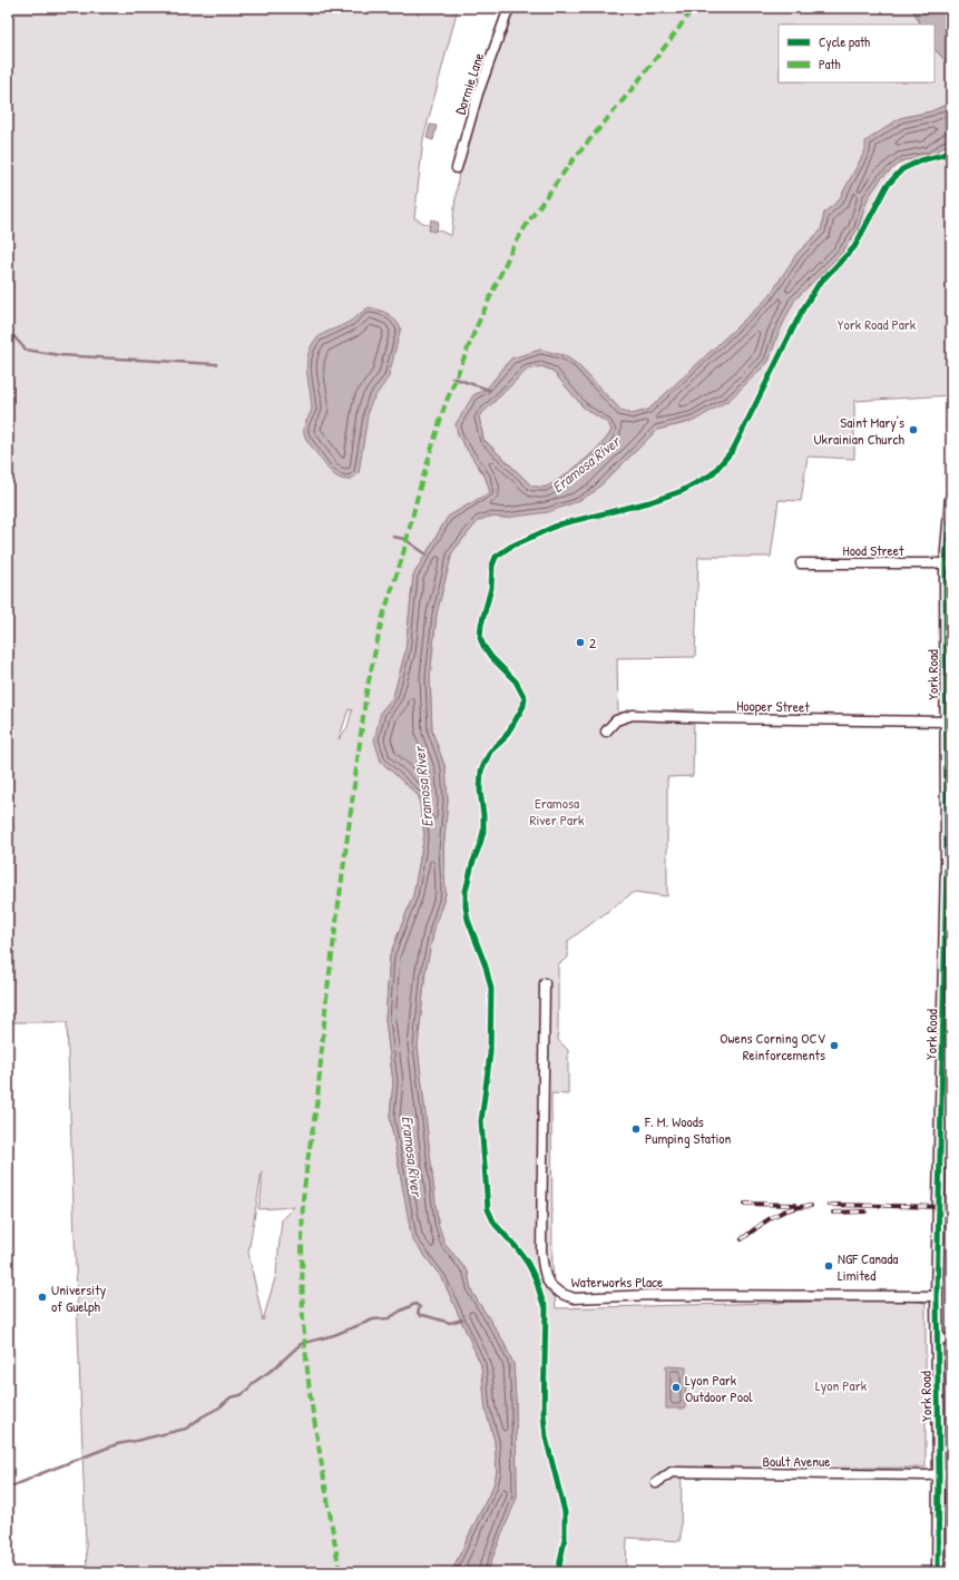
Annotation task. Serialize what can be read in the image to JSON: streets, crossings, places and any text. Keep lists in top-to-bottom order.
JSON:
{
  "streets": {
    "main road": ["York Road"],
    "street": [
      "Dormie Lane",
      "Hood Street",
      "Hooper Street",
      "Waterworks Place",
      "Boult Avenue"
    ]
  },
  "crossings": [
    ["Hood Street", "York Road"],
    ["York Road", "Hooper Street"],
    ["York Road", "Waterworks Place"],
    ["York Road", "Boult Avenue"]
  ],
  "water": ["Eramosa River"],
  "parks": ["York Road Park", "Eramosa River Park", "Lyon Park"],
  "places": [
    "Saint Mary's Ukrainian Church",
    "2",
    "Owens Corning OCV Reinforcements",
    "F. M. Woods Pumping Station",
    "NGF Canada Limited",
    "University of Guelph",
    "Lyon Park Outdoor Pool"
  ],
  "legend": ["Cycle path", "Path"]
}
